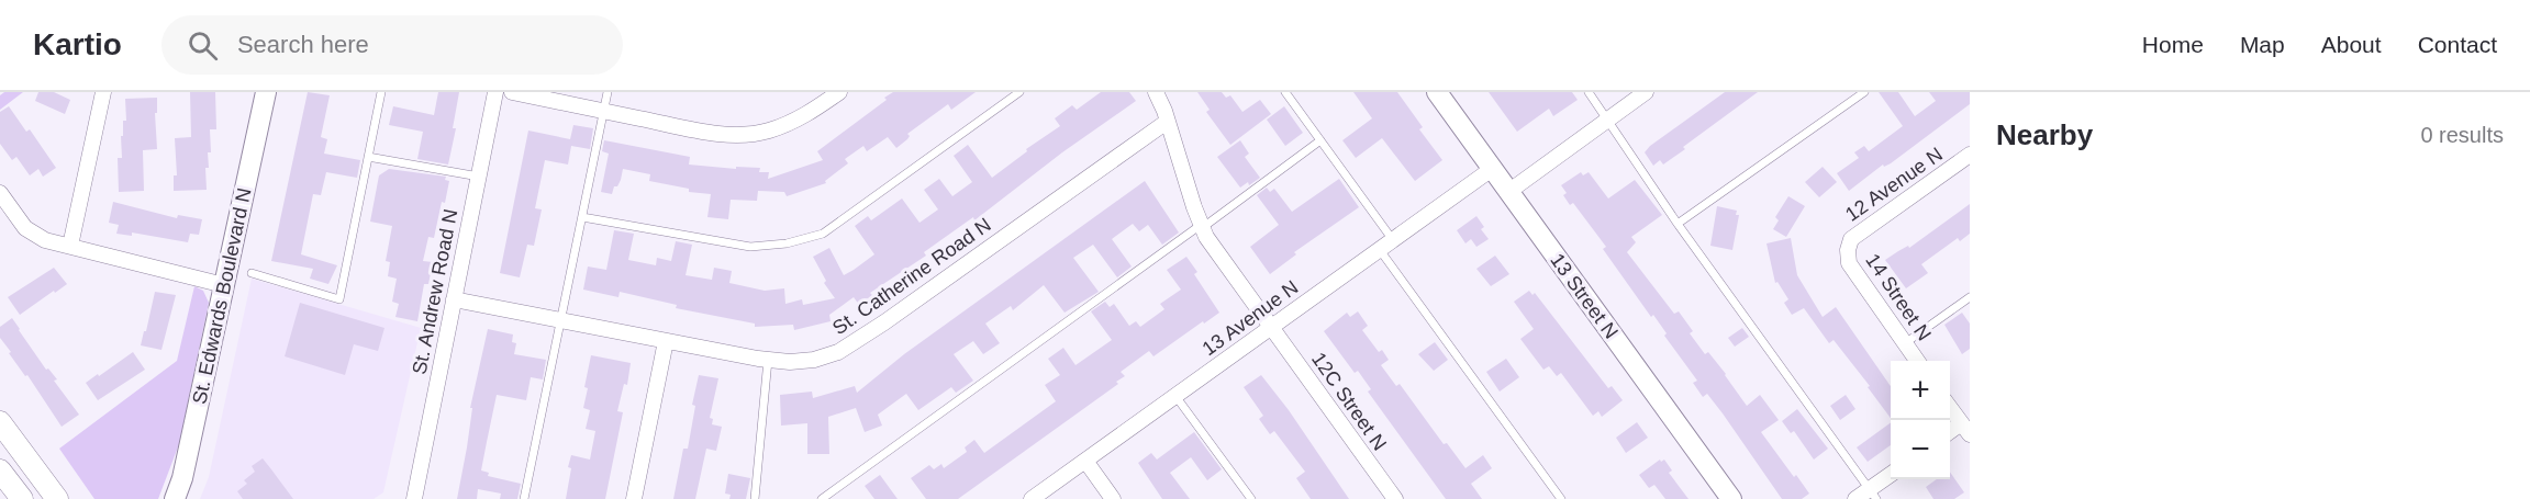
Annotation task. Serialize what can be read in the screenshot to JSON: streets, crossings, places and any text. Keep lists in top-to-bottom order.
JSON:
{
  "streets": {
    "street": [
      "12 Avenue N",
      "St. Catherine Road N",
      "St. Andrew Road N",
      "St. Edwards Boulevard N",
      "13 Street N",
      "14 Street N",
      "13 Avenue N",
      "12C Street N"
    ]
  },
  "crossings": [
    ["12 Avenue N", "14 Street N"],
    ["St. Catherine Road N", "St. Andrew Road N"],
    ["St. Catherine Road N", "12C Street N"],
    ["13 Street N", "13 Avenue N"],
    ["13 Avenue N", "12C Street N"]
  ],
  "page": {
    "header": "Kartio",
    "search": "Search here",
    "nav": [
      "Home",
      "Map",
      "About",
      "Contact"
    ],
    "heading": ["Nearby", "0 results"],
    "map_buttons": ["+", "−"]
  }
}
